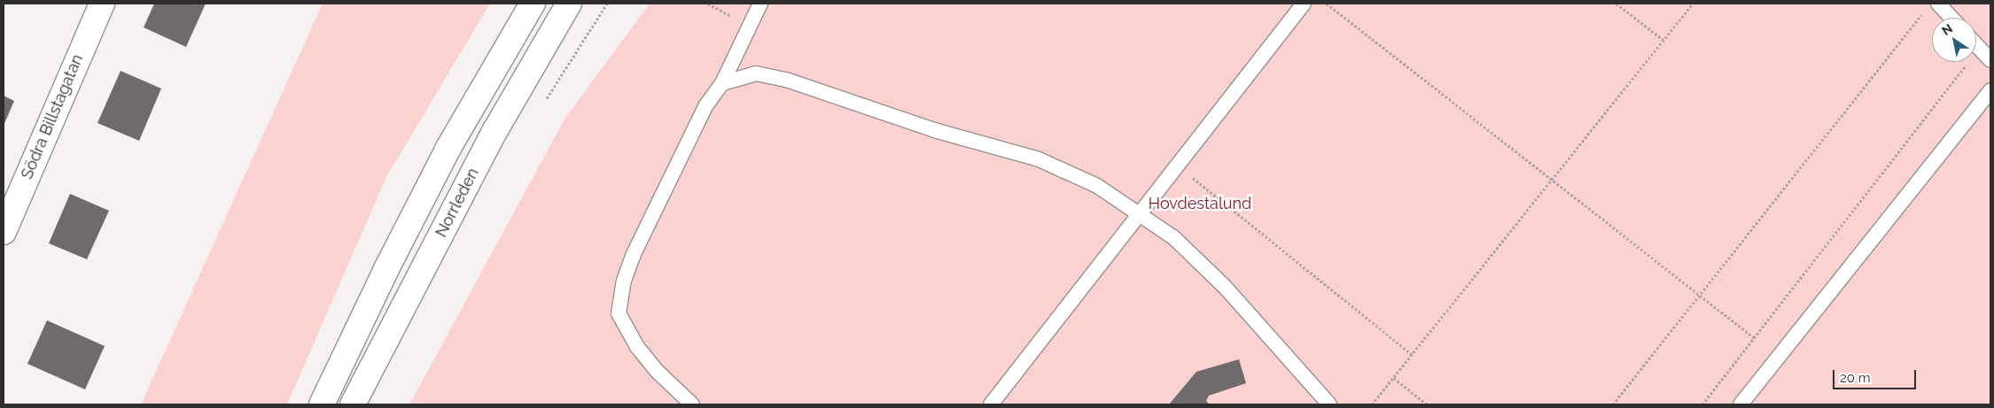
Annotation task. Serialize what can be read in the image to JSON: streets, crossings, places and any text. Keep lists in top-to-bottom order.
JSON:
{
  "streets": {
    "main road": ["Södra Billstagatan", "Norrleden"]
  },
  "parks": ["Hovdestalund"],
  "scale_bar": "20 m",
  "north": "top left"
}
